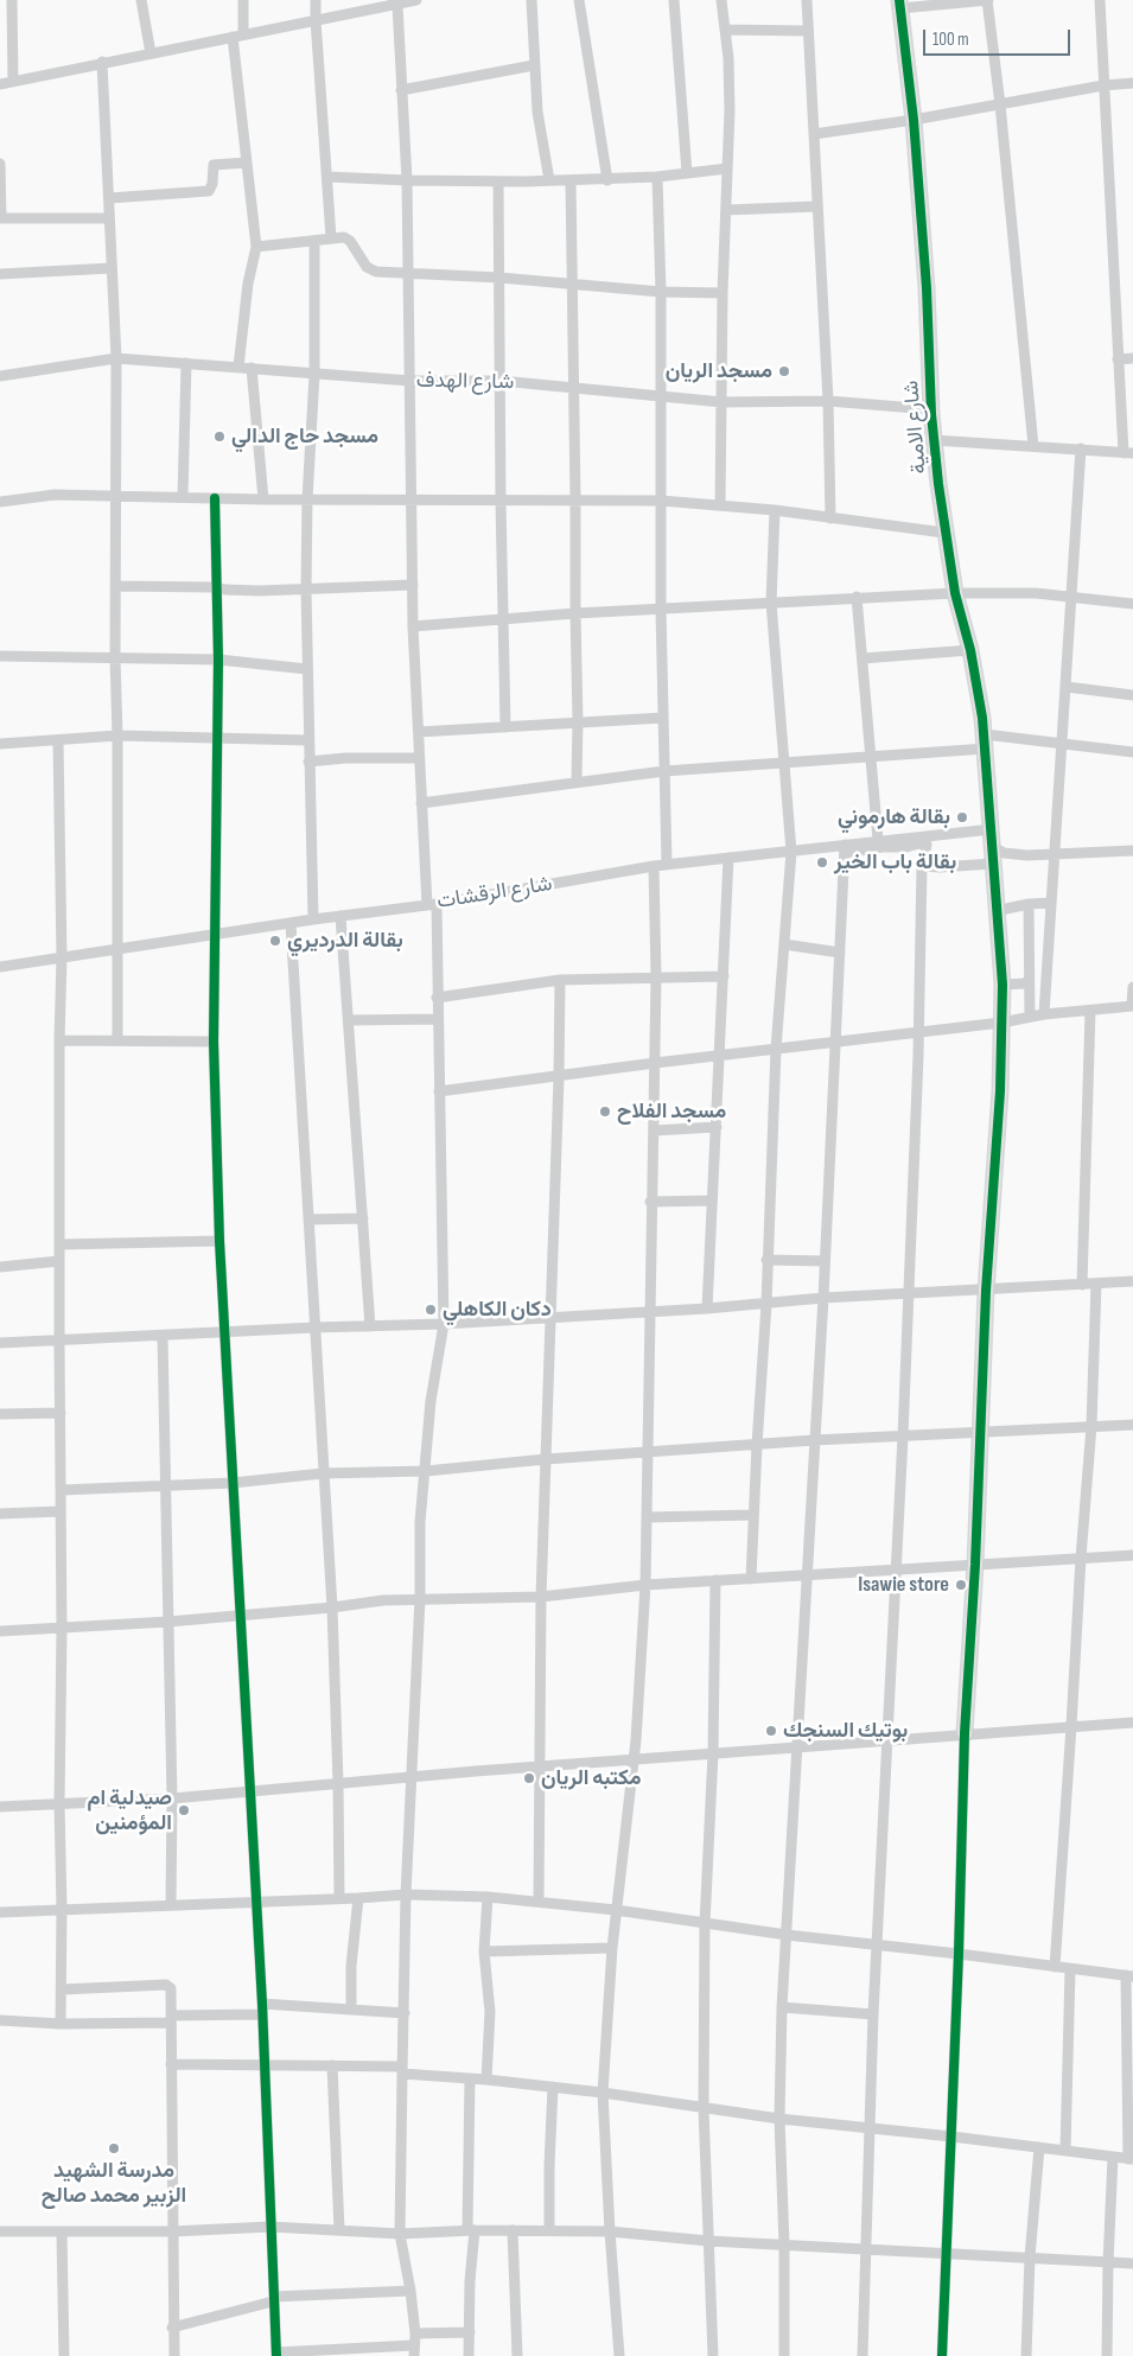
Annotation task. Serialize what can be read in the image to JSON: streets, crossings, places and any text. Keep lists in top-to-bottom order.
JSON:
{
  "streets": {
    "street": ["شارع الهدف", "شارع الامية", "شارع الرقشات"]
  },
  "crossings": [
    ["شارع الهدف", "شارع الامية"],
    ["شارع الامية", "شارع الرقشات"]
  ],
  "places": [
    "مسجد الريان",
    "مسجد حاج الدالي",
    "بقالة هارموني",
    "بقالة باب الخير",
    "بقالة الدرديري",
    "مسجد الفلاح",
    "دكان الكاهلي",
    "Isawie store",
    "بوتيك السنجك",
    "مكتبه الريان",
    "صيدلية ام المؤمنين",
    "مدرسة الشهيد الزبير محمد صالح"
  ],
  "scale_bar": "100 m"
}
